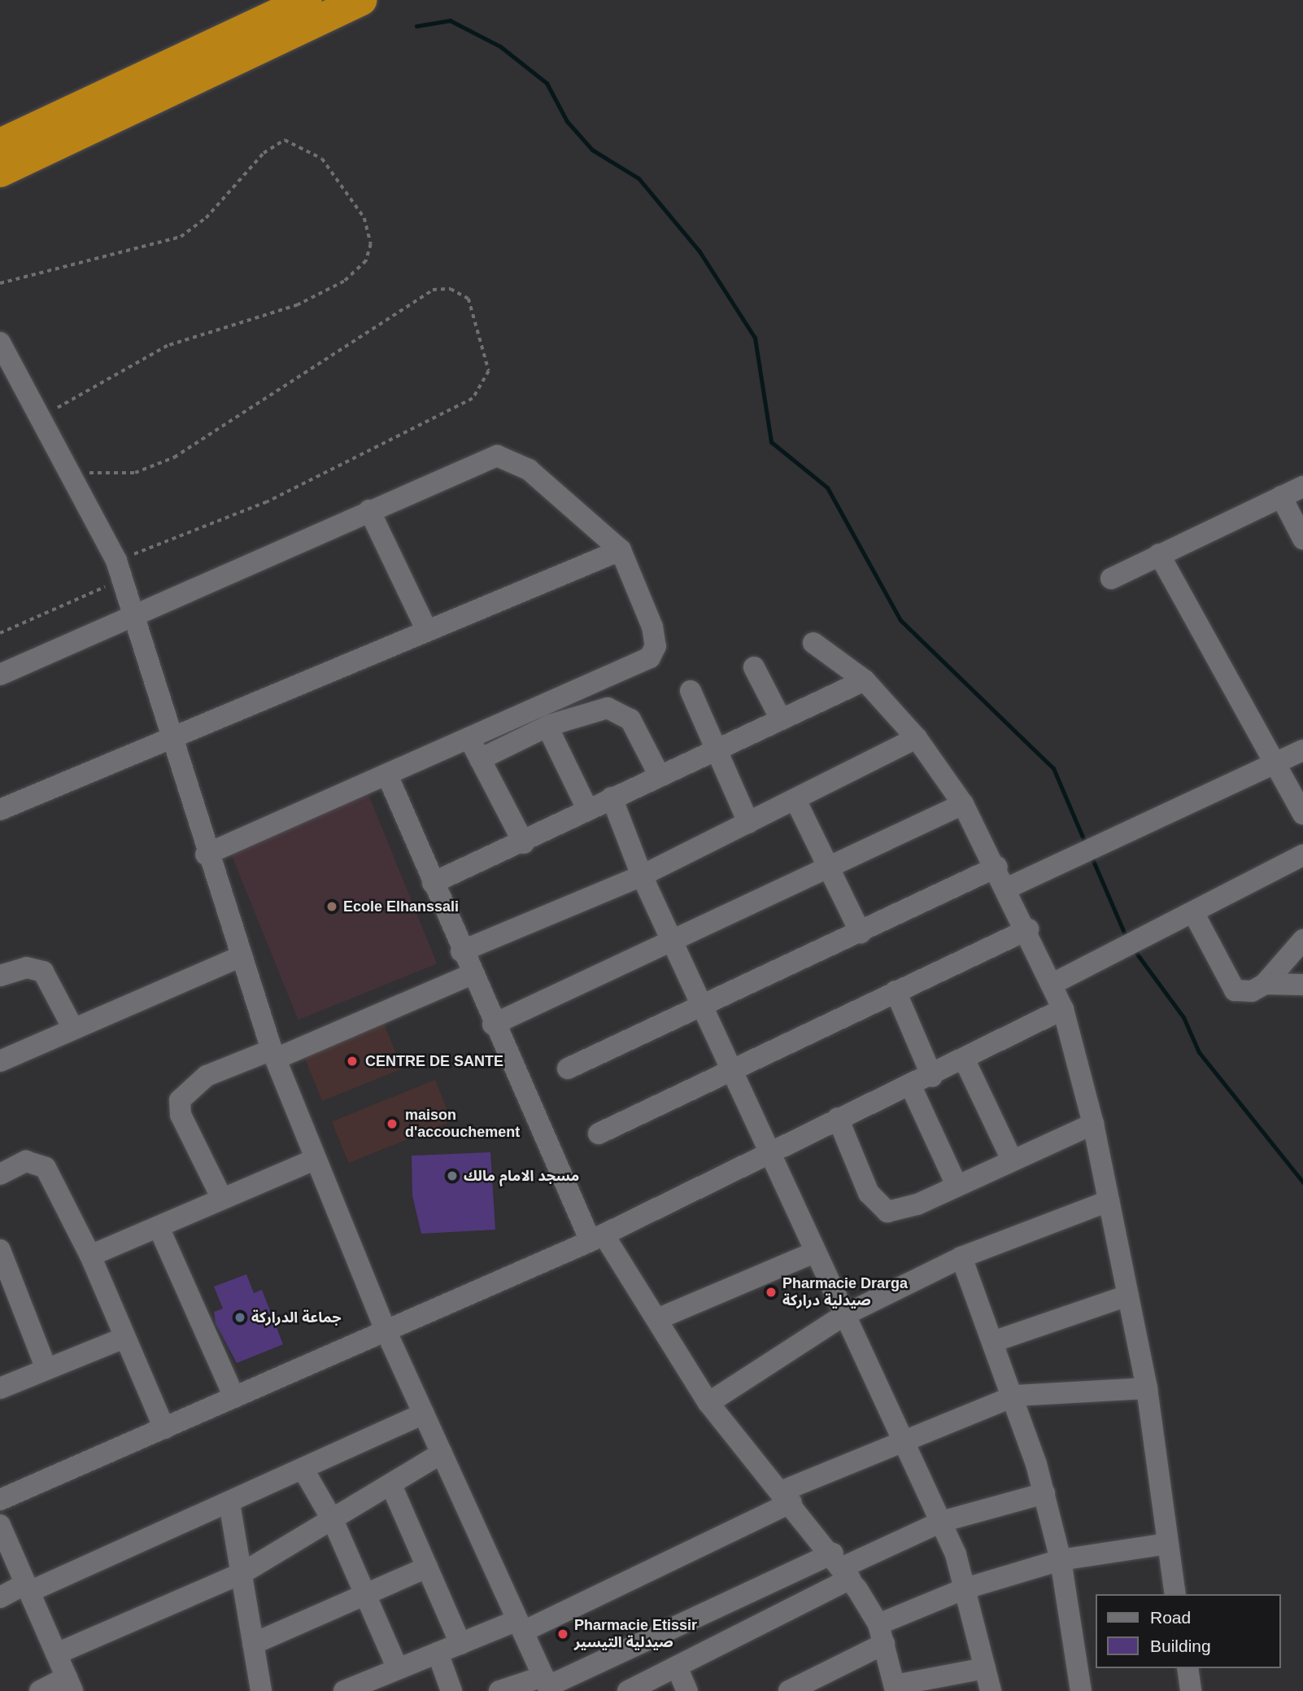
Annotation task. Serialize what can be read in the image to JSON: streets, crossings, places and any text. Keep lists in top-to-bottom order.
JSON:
{
  "places": [
    "Ecole Elhanssali",
    "CENTRE DE SANTE",
    "maison d'accouchement",
    "مسجد الامام مالك",
    "Pharmacie Drarga صيدلية دراركة",
    "جماعة الدراركة",
    "Pharmacie Etissir صيدلية التيسير"
  ],
  "legend": ["Road", "Building"]
}
